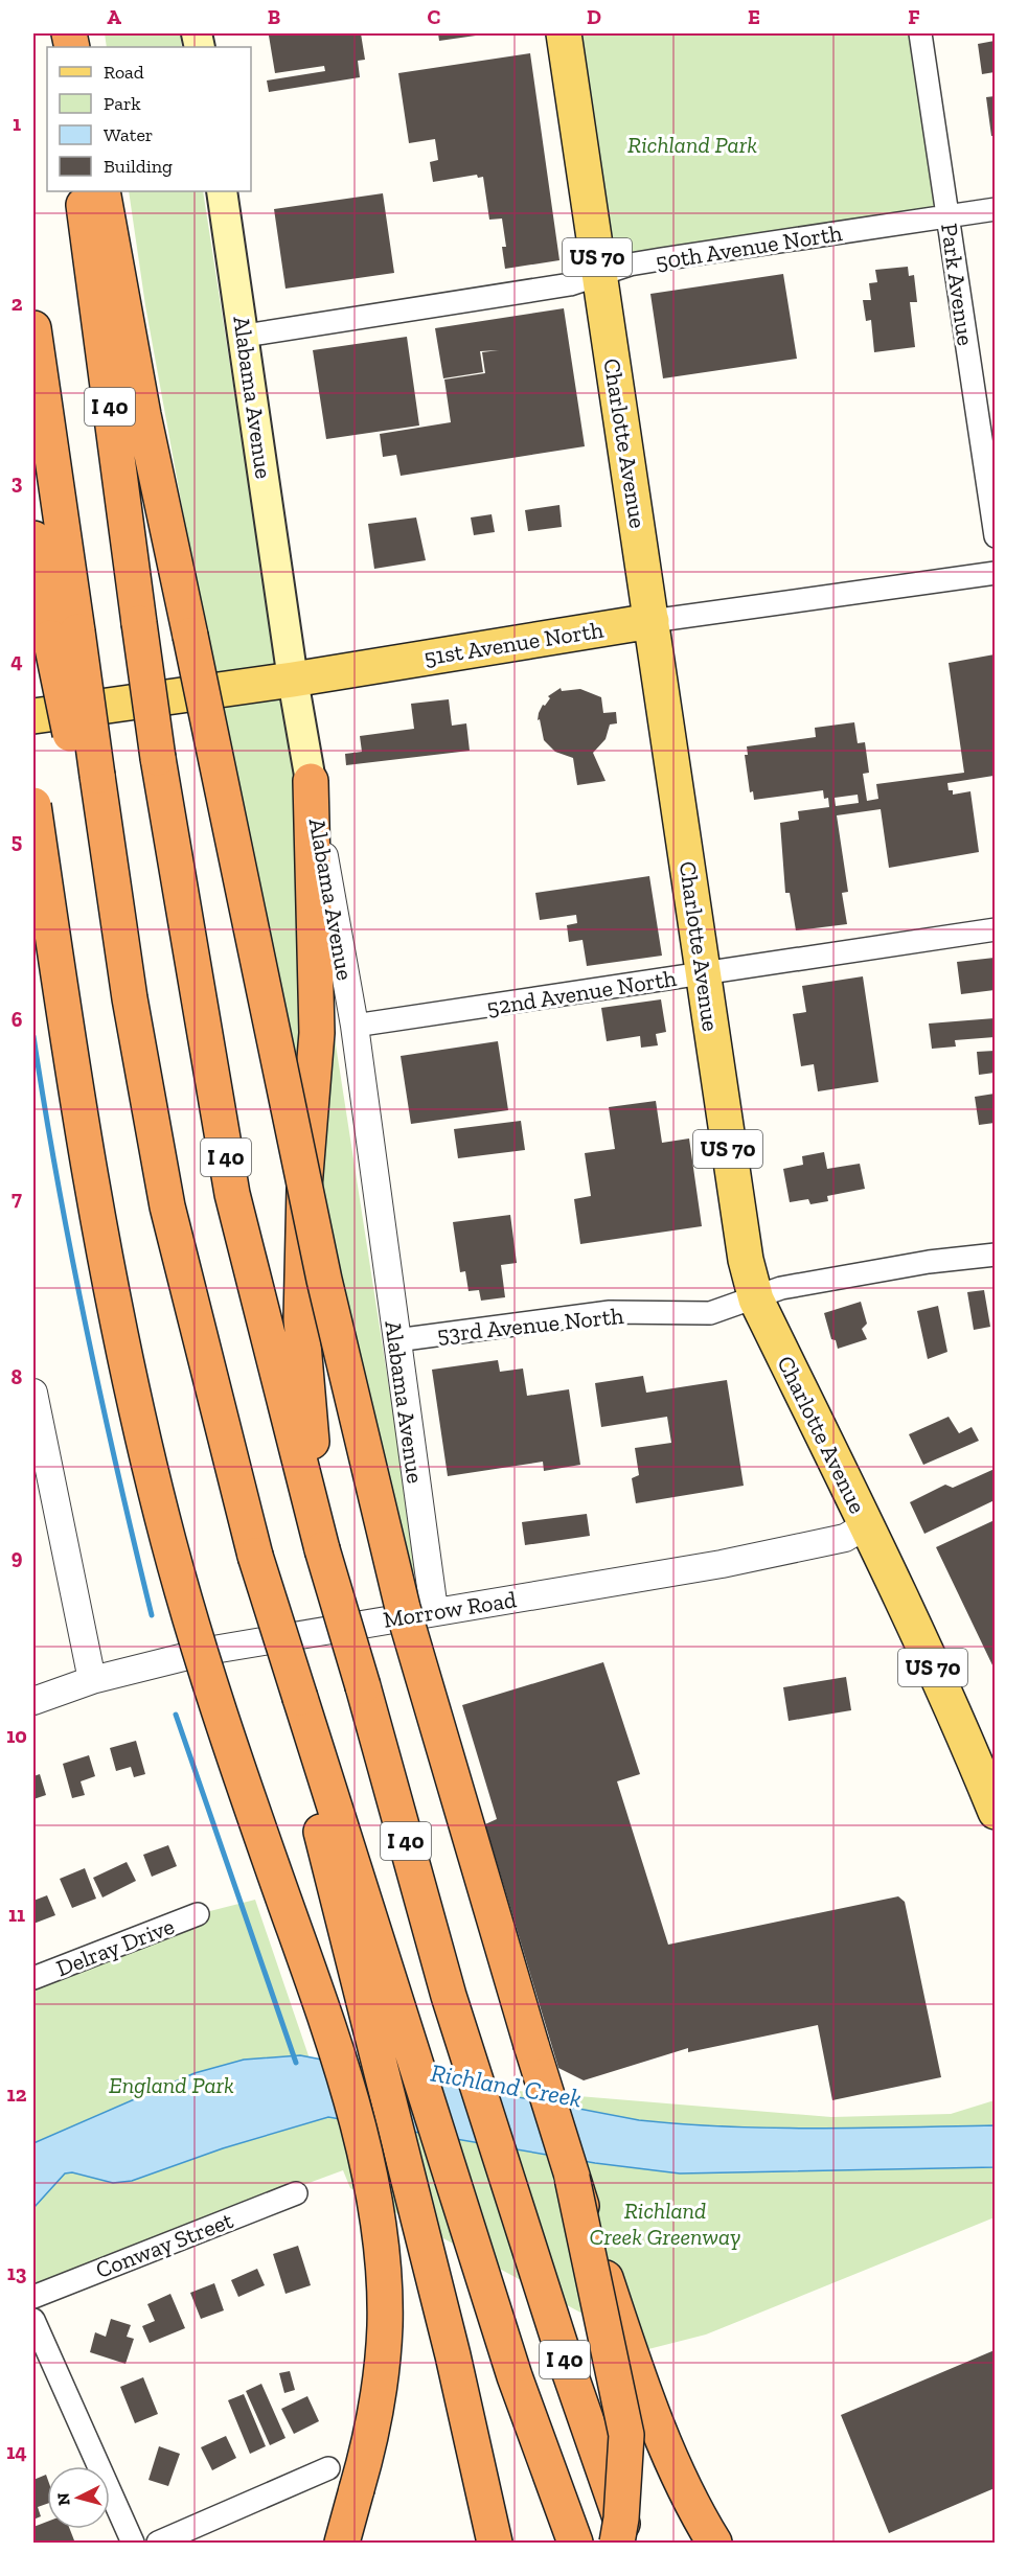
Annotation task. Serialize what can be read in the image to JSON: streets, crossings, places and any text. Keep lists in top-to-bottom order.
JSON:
{
  "streets": {
    "highway": ["I 40"],
    "main road": [
      "US 70",
      "Alabama Avenue",
      "Charlotte Avenue",
      "51st Avenue North"
    ],
    "street": [
      "50th Avenue North",
      "Park Avenue",
      "52nd Avenue North",
      "53rd Avenue North",
      "Morrow Road",
      "Delray Drive",
      "Conway Street"
    ]
  },
  "crossings": [
    ["50th Avenue North", "Park Avenue"],
    ["50th Avenue North", "Alabama Avenue"],
    ["50th Avenue North", "Charlotte Avenue"],
    ["Alabama Avenue", "51st Avenue North"],
    ["Alabama Avenue", "52nd Avenue North"],
    ["Alabama Avenue", "53rd Avenue North"],
    ["Alabama Avenue", "Morrow Road"],
    ["Charlotte Avenue", "51st Avenue North"],
    ["Charlotte Avenue", "52nd Avenue North"],
    ["Charlotte Avenue", "53rd Avenue North"],
    ["Charlotte Avenue", "Morrow Road"]
  ],
  "water": ["Richland Creek"],
  "parks": ["Richland Park", "England Park", "Richland Creek Greenway"],
  "legend": [
    "Road",
    "Park",
    "Water",
    "Building"
  ],
  "north": "left",
  "grid": {
    "columns": [
      "A",
      "B",
      "C",
      "D",
      "E",
      "F"
    ],
    "rows": [
      "1",
      "2",
      "3",
      "4",
      "5",
      "6",
      "7",
      "8",
      "9",
      "10",
      "11",
      "12",
      "13",
      "14"
    ]
  }
}
